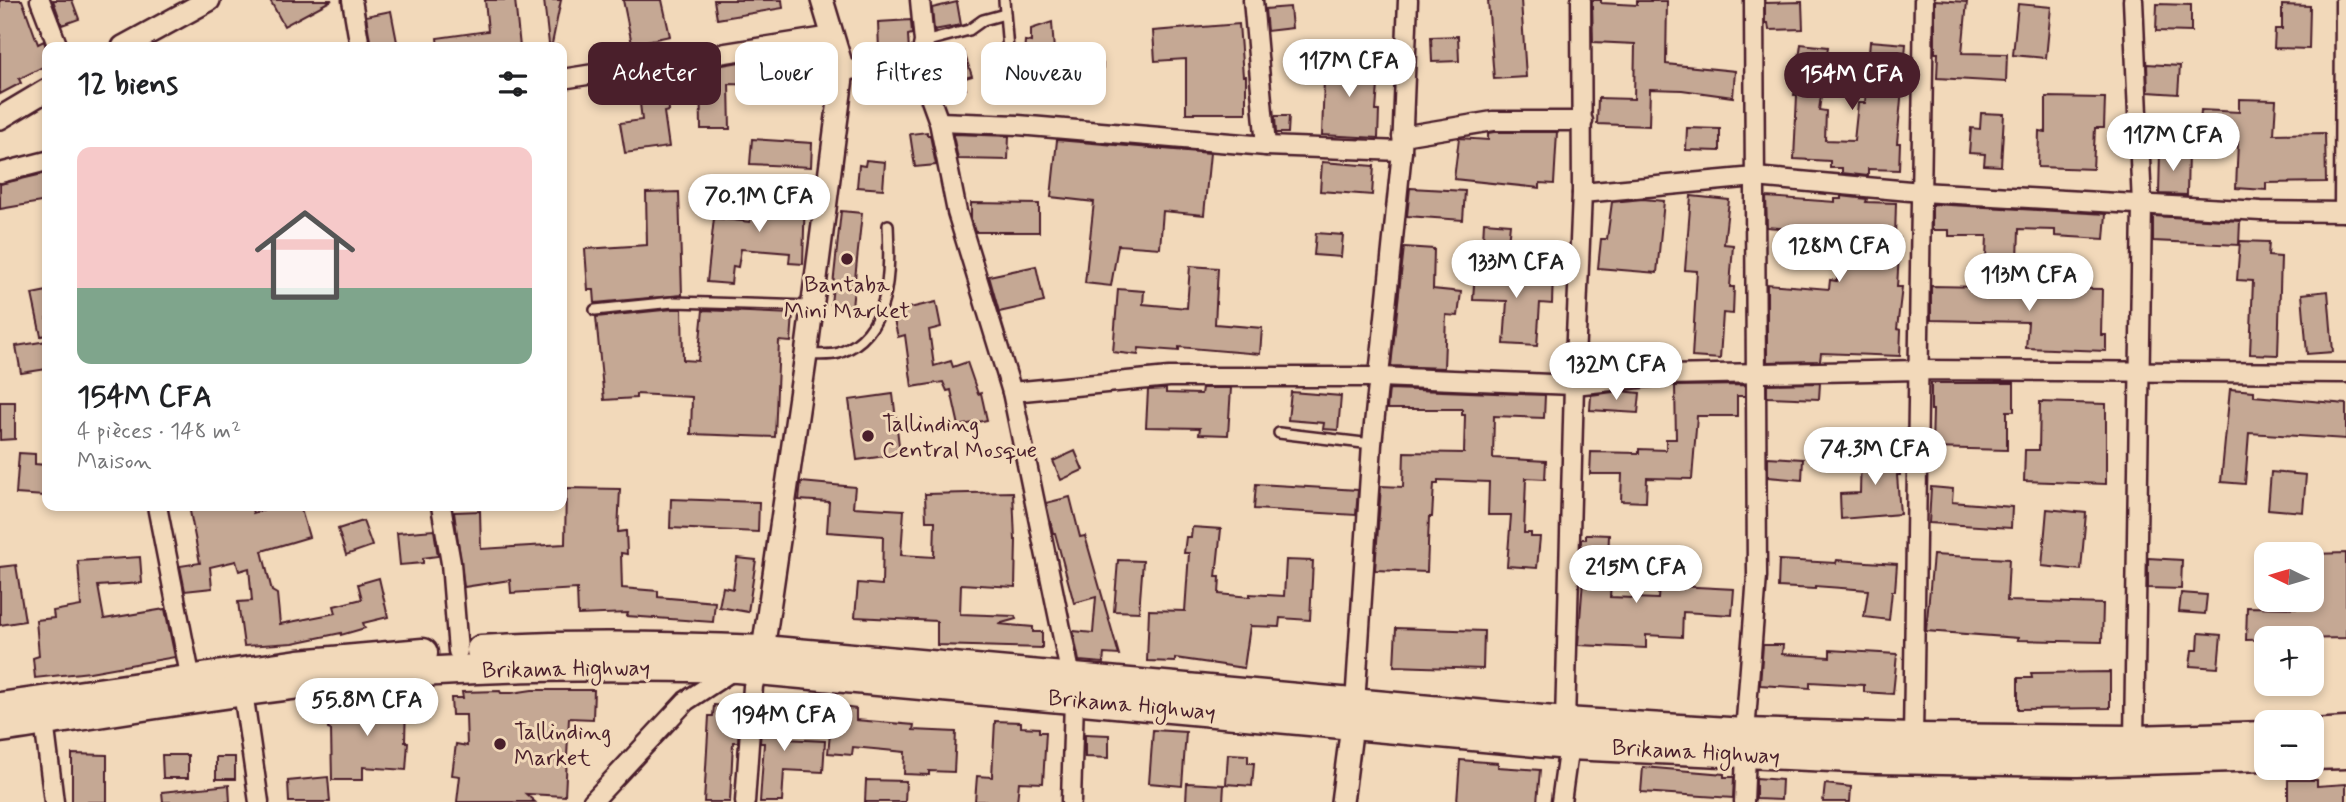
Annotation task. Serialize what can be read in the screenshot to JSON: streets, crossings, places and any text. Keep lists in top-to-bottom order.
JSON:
{
  "streets": {
    "highway": ["Brikama Highway"]
  },
  "places": ["Bantaba Mini Market", "Tallinding Central Mosque", "Tallinding Market"],
  "north": "left",
  "page": {
    "price": [
      "117M CFA",
      "154M CFA",
      "117M CFA",
      "70.1M CFA",
      "128M CFA",
      "133M CFA",
      "113M CFA",
      "132M CFA",
      "74.3M CFA",
      "215M CFA",
      "55.8M CFA",
      "194M CFA"
    ],
    "chip": [
      "Acheter",
      "Louer",
      "Filtres",
      "Nouveau"
    ],
    "heading": "12 biens",
    "list": [
      {
        "name": "154M CFA",
        "note": "4 pièces · 148 m² · Maison"
      }
    ],
    "map_buttons": ["+", "−"]
  }
}
